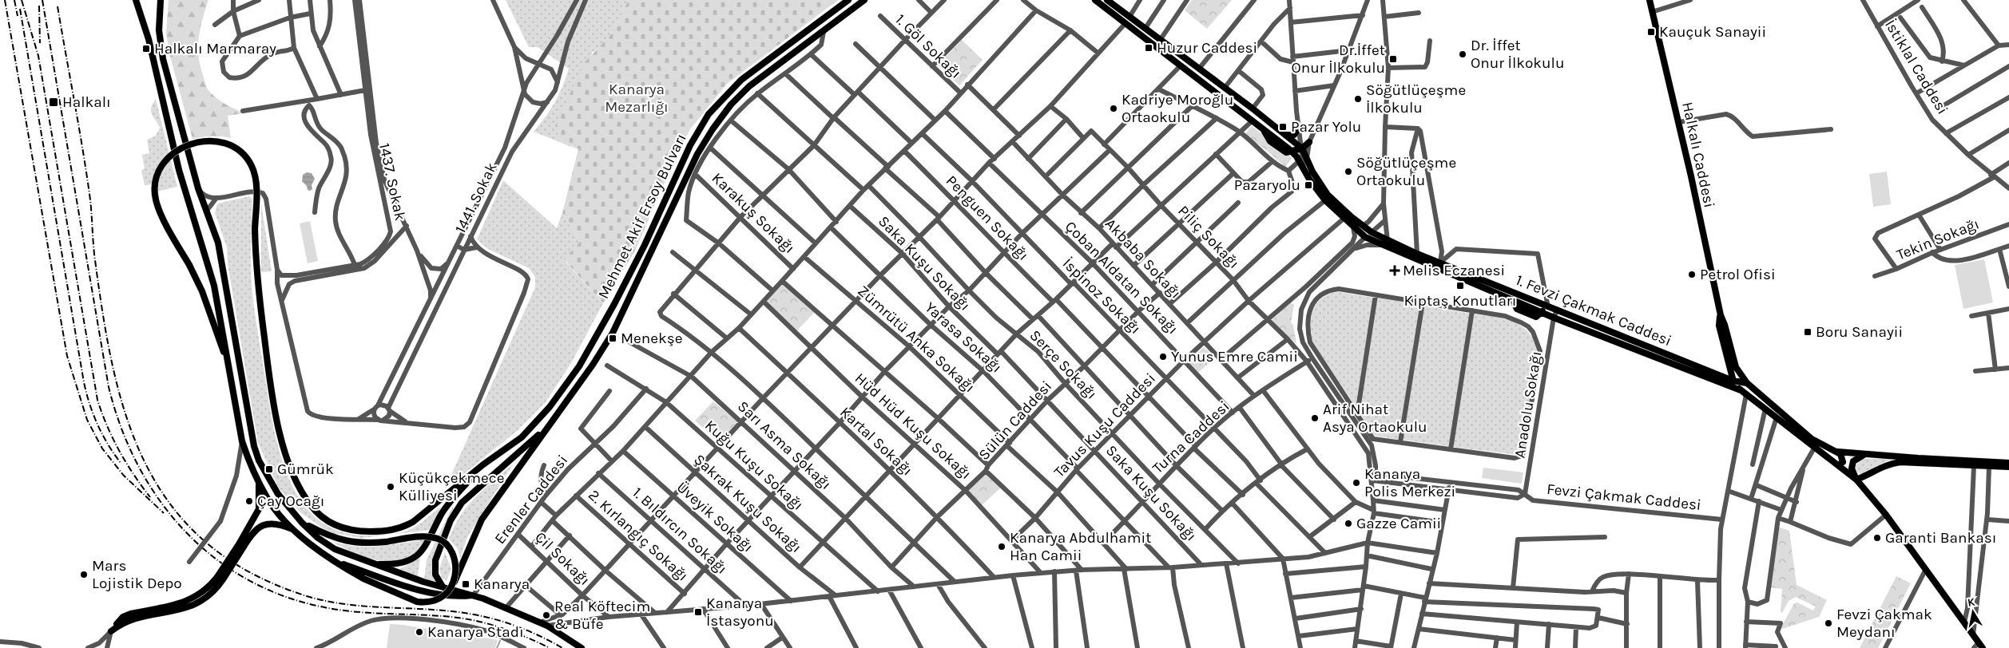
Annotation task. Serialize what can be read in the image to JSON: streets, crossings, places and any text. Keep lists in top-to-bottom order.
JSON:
{
  "streets": {
    "main road": ["Halkalı Caddesi", "Mehmet Akif Ersoy Bulvarı", "1. Fevzi Çakmak Caddesi"],
    "street": [
      "1. Göl Sokağı",
      "İstiklal Caddesi",
      "1437. Sokak",
      "1441. Sokak",
      "Karakuş Sokağı",
      "Penguen Sokağı",
      "Piliç Sokağı",
      "Tekin Sokağı",
      "Akbaba Sokağı",
      "Saka Kuşu Sokağı",
      "Çoban Aldatan Sokağı",
      "İspinoz Sokağı",
      "Yarasa Sokağı",
      "Zümrütü Anka Sokağı",
      "Serçe Sokağı",
      "Anadolu Sokağı",
      "Sülün Caddesi",
      "Tavus Kuşu Caddesi",
      "Hüd Hüd Kuşu Sokağı",
      "Turna Caddesi",
      "Kartal Sokağı",
      "Sarı Asma Sokağı",
      "Kuğu Kuşu Sokağı",
      "Fevzi Çakmak Caddesi",
      "Erenler Caddesi",
      "Şakrak Kuşu Sokağı",
      "Üveyik Sokağı",
      "1. Bıldırcın Sokağı",
      "2. Kırlangıç Sokağı",
      "Çil Sokağı"
    ]
  },
  "crossings": [
    ["Halkalı Caddesi", "1. Fevzi Çakmak Caddesi"],
    ["Penguen Sokağı", "Sülün Caddesi"],
    ["Penguen Sokağı", "Tavus Kuşu Caddesi"],
    ["Penguen Sokağı", "Turna Caddesi"],
    ["Piliç Sokağı", "Tavus Kuşu Caddesi"],
    ["Piliç Sokağı", "Turna Caddesi"],
    ["Akbaba Sokağı", "Sülün Caddesi"],
    ["Akbaba Sokağı", "Tavus Kuşu Caddesi"],
    ["Akbaba Sokağı", "Turna Caddesi"],
    ["Saka Kuşu Sokağı", "Sülün Caddesi"],
    ["Saka Kuşu Sokağı", "Tavus Kuşu Caddesi"],
    ["Saka Kuşu Sokağı", "Turna Caddesi"],
    ["Çoban Aldatan Sokağı", "Sülün Caddesi"],
    ["Çoban Aldatan Sokağı", "Tavus Kuşu Caddesi"],
    ["Çoban Aldatan Sokağı", "Turna Caddesi"],
    ["İspinoz Sokağı", "Sülün Caddesi"],
    ["İspinoz Sokağı", "Tavus Kuşu Caddesi"],
    ["İspinoz Sokağı", "Turna Caddesi"],
    ["Yarasa Sokağı", "Sülün Caddesi"],
    ["Yarasa Sokağı", "Tavus Kuşu Caddesi"],
    ["Yarasa Sokağı", "Turna Caddesi"],
    ["Zümrütü Anka Sokağı", "Sülün Caddesi"],
    ["Zümrütü Anka Sokağı", "Tavus Kuşu Caddesi"],
    ["Zümrütü Anka Sokağı", "Turna Caddesi"],
    ["Serçe Sokağı", "Sülün Caddesi"],
    ["Serçe Sokağı", "Tavus Kuşu Caddesi"],
    ["Serçe Sokağı", "Turna Caddesi"],
    ["Anadolu Sokağı", "Fevzi Çakmak Caddesi"],
    ["Sülün Caddesi", "Hüd Hüd Kuşu Sokağı"],
    ["Sülün Caddesi", "Kartal Sokağı"],
    ["Sülün Caddesi", "Sarı Asma Sokağı"],
    ["Tavus Kuşu Caddesi", "Hüd Hüd Kuşu Sokağı"],
    ["Kuğu Kuşu Sokağı", "Erenler Caddesi"],
    ["Erenler Caddesi", "Çil Sokağı"]
  ],
  "parks": ["Kanarya Mezarlığı"],
  "places": {
    "transit": [
      "Kauçuk Sanayii",
      "Huzur Caddesi",
      "Halkalı Marmaray",
      "Dr.İffet Onur İlkokulu",
      "Halkalı",
      "Pazar Yolu",
      "Pazaryolu",
      "Kiptaş Konutları",
      "Boru Sanayii",
      "Menekşe",
      "Gümrük",
      "Kanarya",
      "Kanarya İstasyonu"
    ],
    "other": [
      "Dr. İffet Onur İlkokulu",
      "Söğütlüçeşme İlkokulu",
      "Kadriye Moroğlu Ortaokulu",
      "Söğütlüçeşme Ortaokulu",
      "Petrol Ofisi",
      "Yunus Emre Camii",
      "Arif Nihat Asya Ortaokulu",
      "Kanarya Polis Merkezi",
      "Küçükçekmece Külliyesi",
      "Çay Ocağı",
      "Gazze Camii",
      "Garanti Bankası",
      "Kanarya Abdulhamit Han Camii",
      "Mars Lojistik Depo",
      "Real Köftecim & Büfe",
      "Fevzi Çakmak Meydanı",
      "Kanarya Stadı"
    ],
    "health": ["Melis Eczanesi"]
  },
  "north": "top"
}
